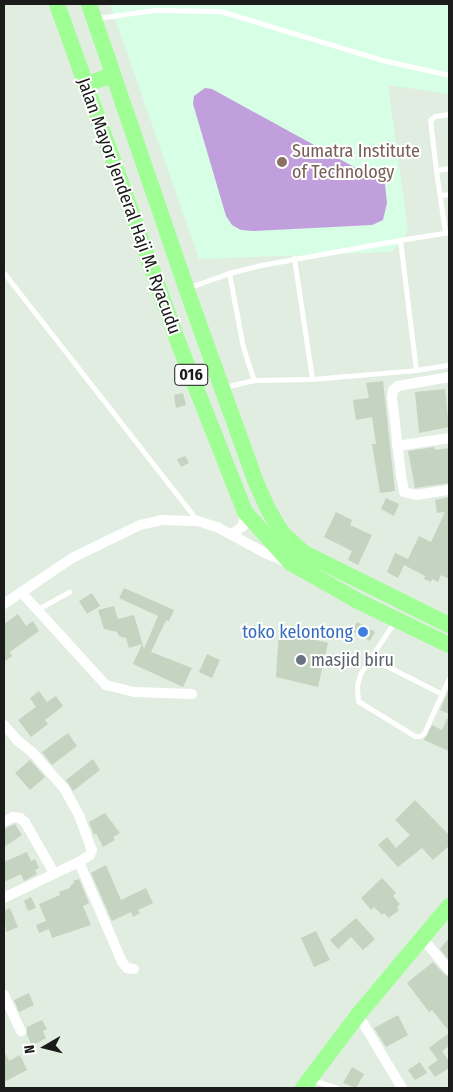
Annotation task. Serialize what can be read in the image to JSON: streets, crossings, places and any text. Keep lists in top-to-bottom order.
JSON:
{
  "streets": {
    "main road": ["Jalan Mayor Jenderal Haji M. Ryacudu", "016"]
  },
  "places": ["Sumatra Institute of Technology", "toko kelontong", "masjid biru"],
  "north": "left"
}
